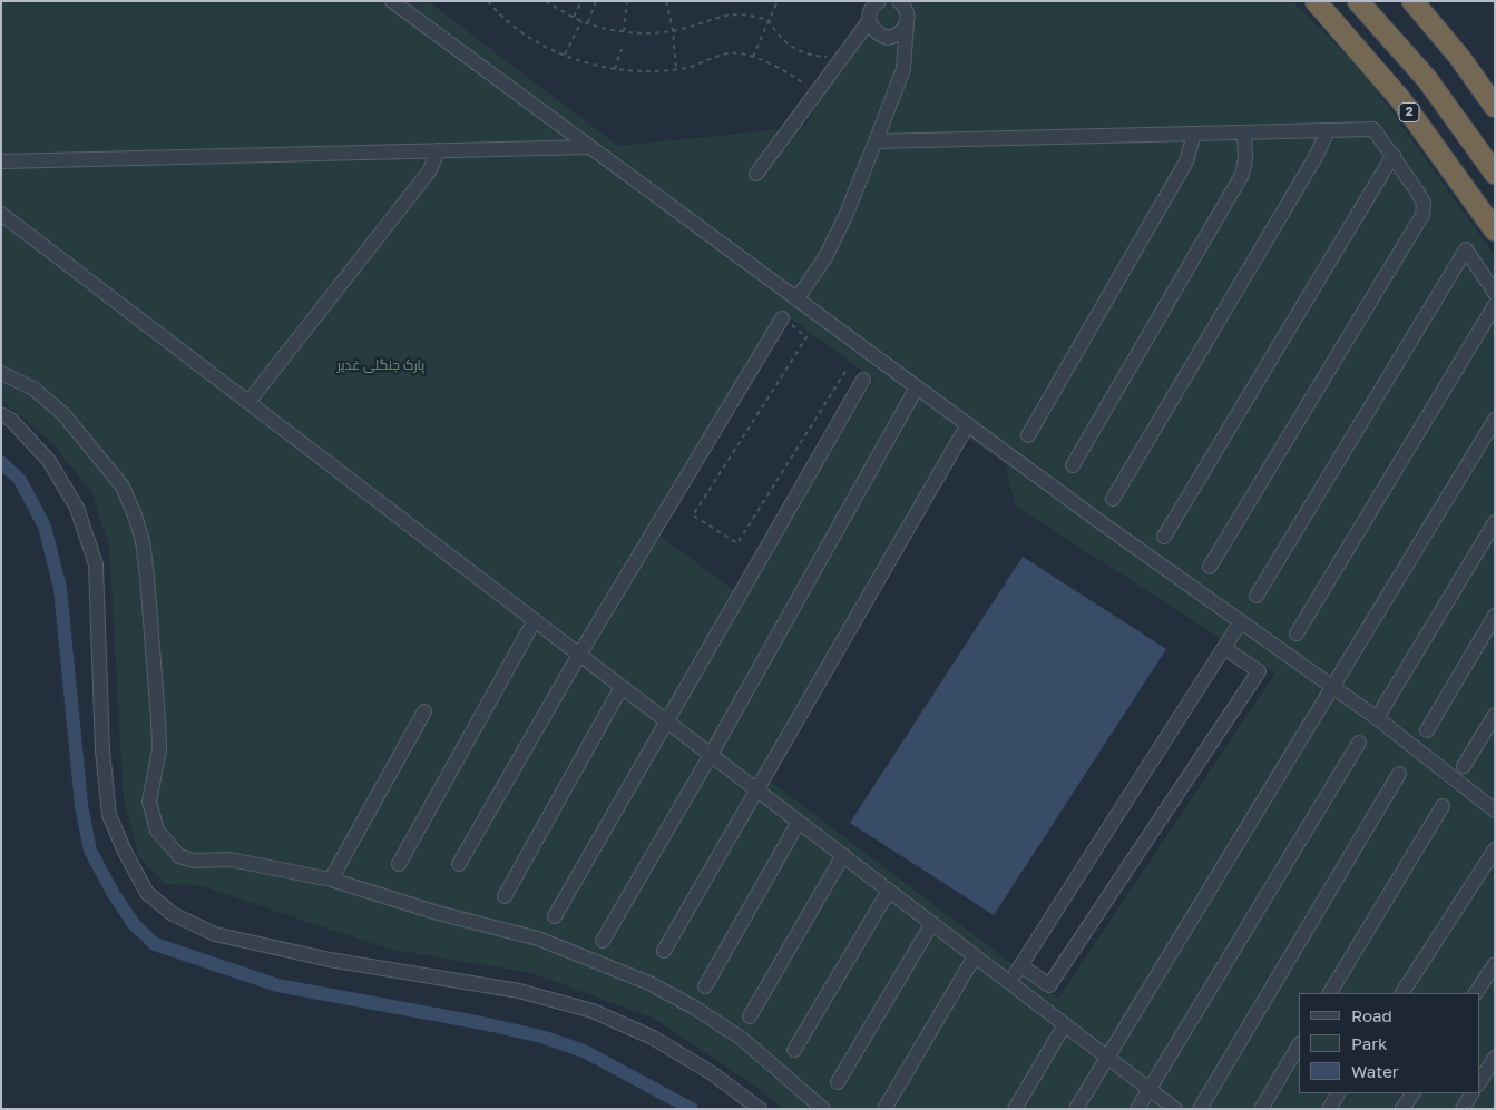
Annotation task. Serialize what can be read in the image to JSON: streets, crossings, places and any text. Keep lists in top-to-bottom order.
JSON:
{
  "streets": {
    "highway": ["2"]
  },
  "parks": ["پارک جنگلی غدیر"],
  "legend": ["Road", "Park", "Water"]
}
